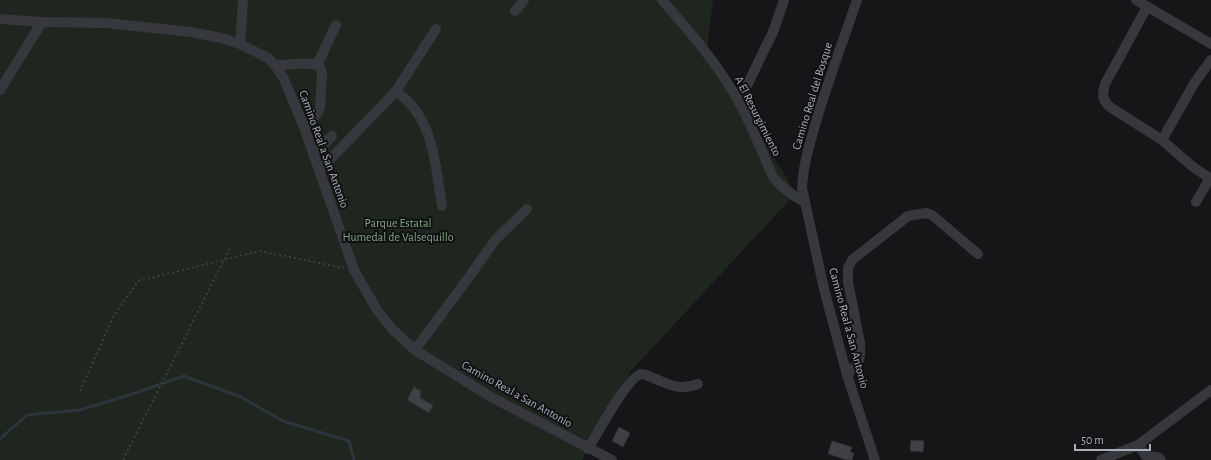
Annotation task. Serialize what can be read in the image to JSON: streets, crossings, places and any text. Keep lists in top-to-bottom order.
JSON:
{
  "streets": {
    "street": ["Camino Real del Bosque", "A El Resurgimiento", "Camino Real a San Antonio"]
  },
  "crossings": [
    ["Camino Real del Bosque", "A El Resurgimiento"],
    ["Camino Real del Bosque", "Camino Real a San Antonio"],
    ["A El Resurgimiento", "Camino Real a San Antonio"]
  ],
  "parks": ["Parque Estatal Humedal de Valsequillo"],
  "scale_bar": "50 m"
}
